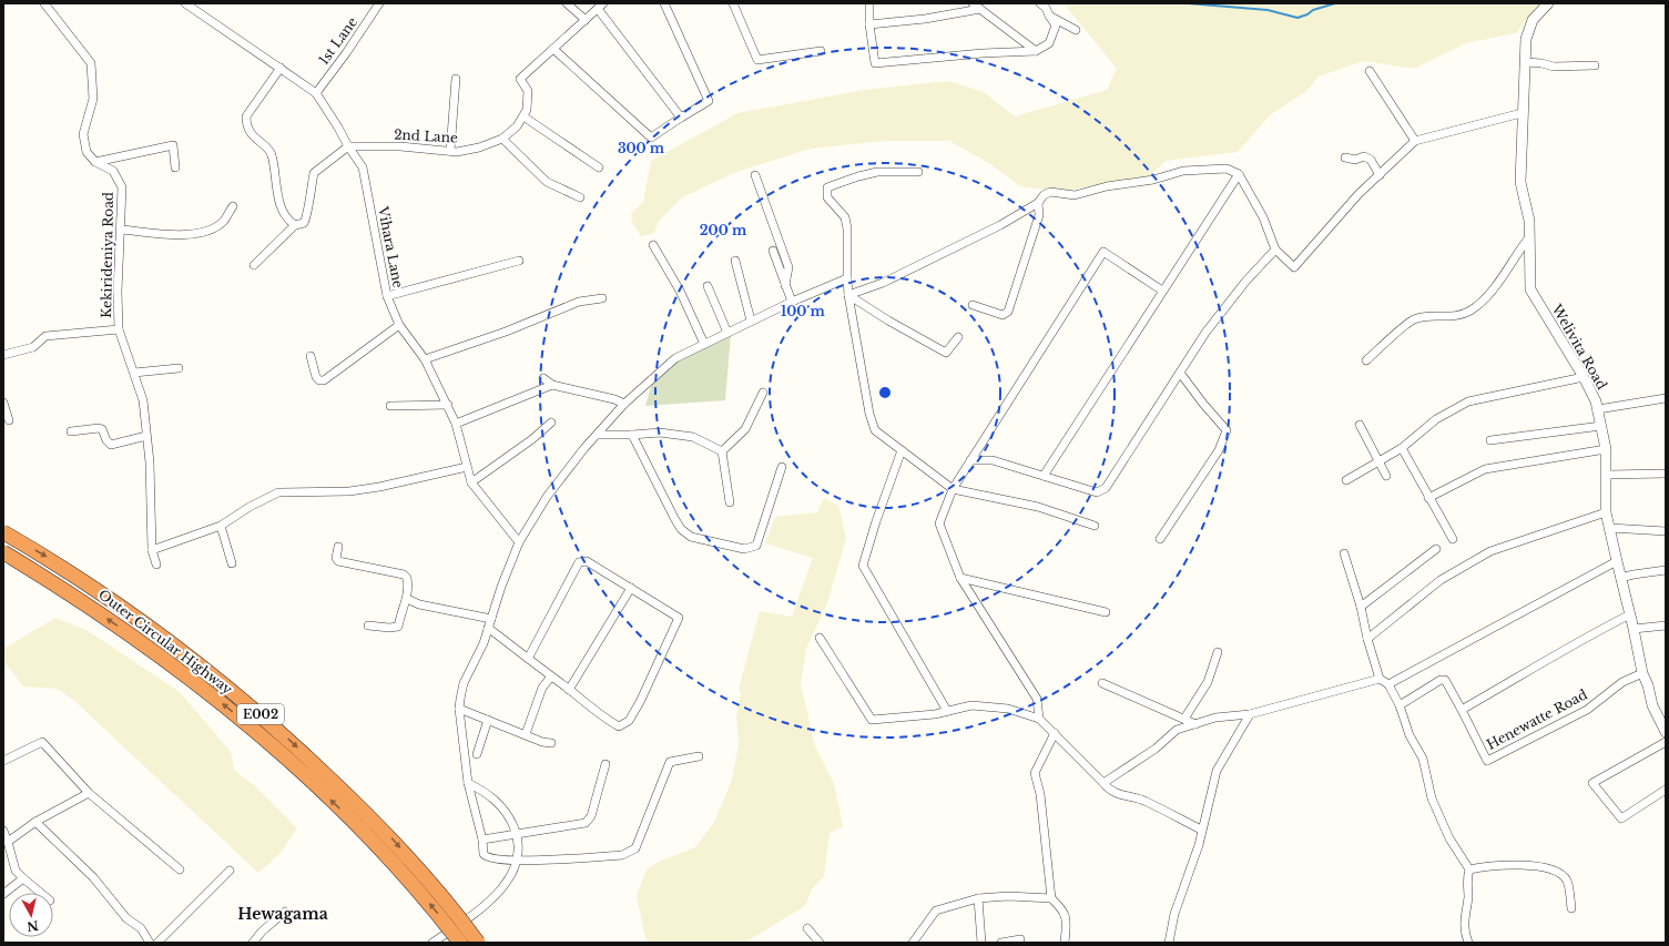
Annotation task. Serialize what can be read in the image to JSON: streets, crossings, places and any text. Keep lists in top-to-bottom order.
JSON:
{
  "streets": {
    "highway": ["Outer Circular Highway", "E002"],
    "street": [
      "1st Lane",
      "2nd Lane",
      "Vihara Lane",
      "Kekirideniya Road",
      "Welivita Road",
      "Henewatte Road"
    ]
  },
  "crossings": [
    ["1st Lane", "Vihara Lane"],
    ["2nd Lane", "Vihara Lane"],
    ["Welivita Road", "Henewatte Road"]
  ],
  "districts": ["Hewagama"],
  "north": "bottom",
  "rings": ["300 m", "200 m", "100 m"]
}
